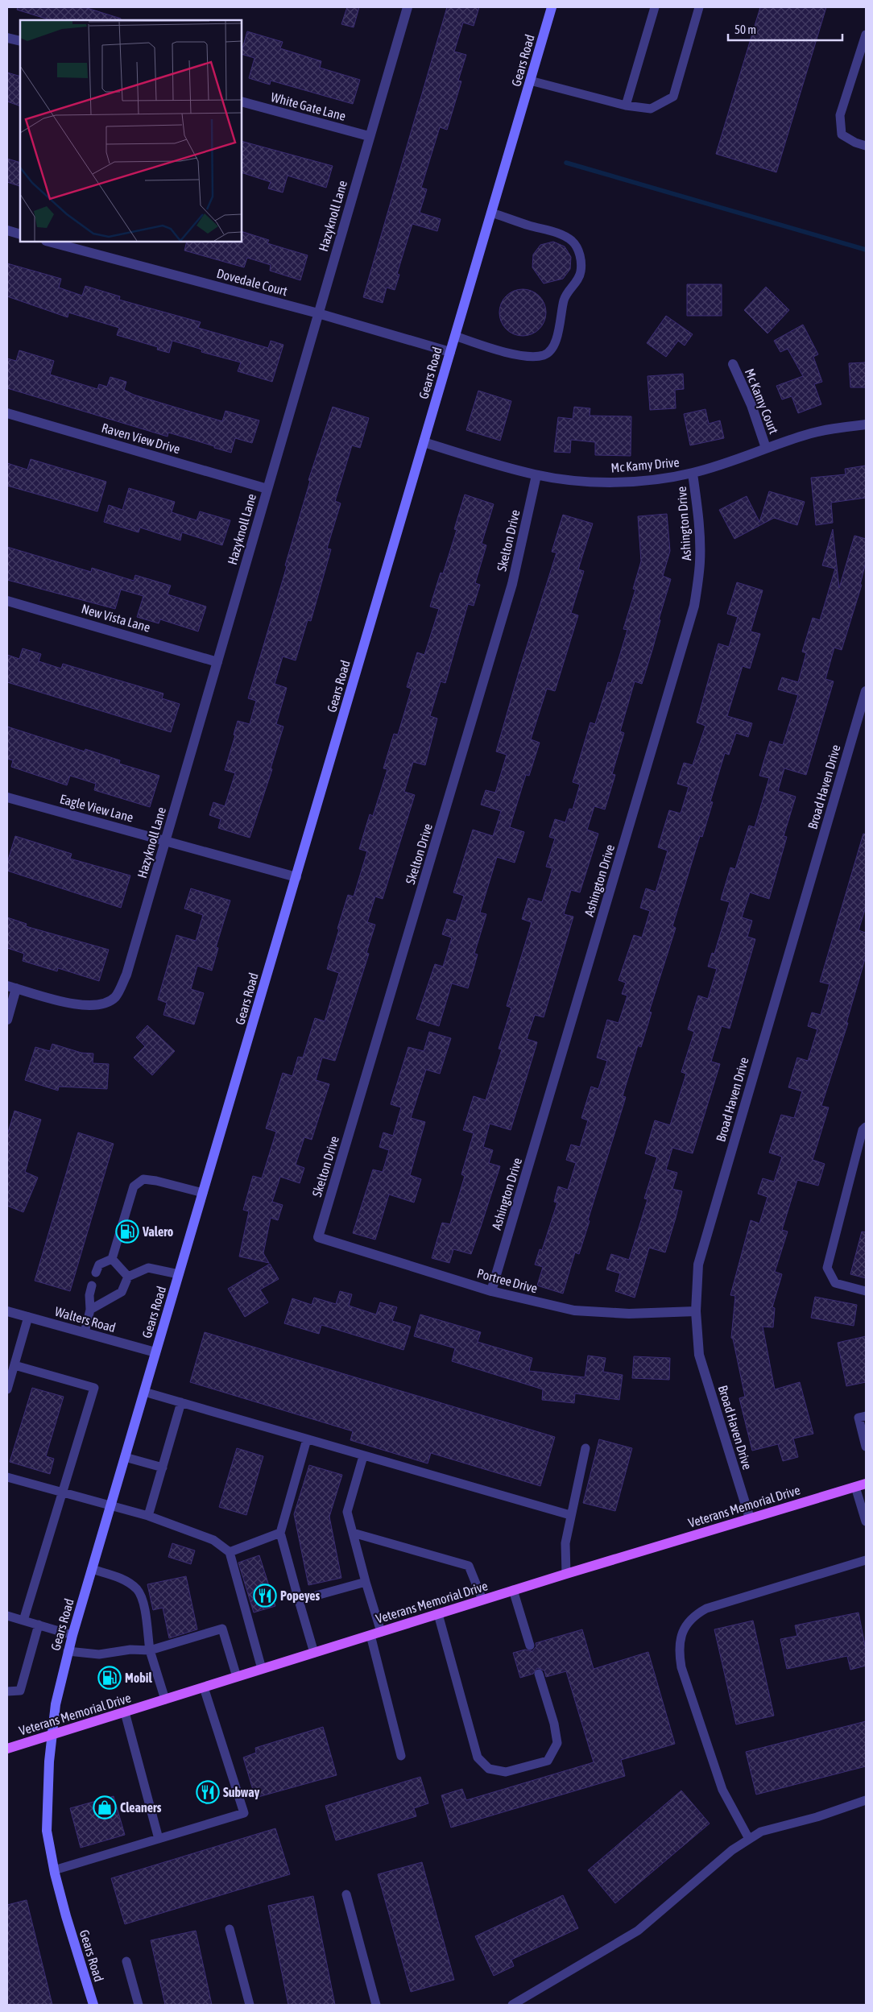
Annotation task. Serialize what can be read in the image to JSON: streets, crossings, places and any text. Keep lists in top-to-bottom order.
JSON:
{
  "streets": {
    "main road": ["Gears Road", "Veterans Memorial Drive"],
    "street": [
      "White Gate Lane",
      "Hazyknoll Lane",
      "Dovedale Court",
      "Mc Kamy Court",
      "Raven View Drive",
      "Mc Kamy Drive",
      "Ashington Drive",
      "Skelton Drive",
      "New Vista Lane",
      "Broad Haven Drive",
      "Eagle View Lane",
      "Portree Drive",
      "Walters Road"
    ]
  },
  "crossings": [
    ["Gears Road", "Dovedale Court"],
    ["Gears Road", "Mc Kamy Drive"],
    ["Gears Road", "Eagle View Lane"],
    ["Gears Road", "Walters Road"],
    ["Gears Road", "Veterans Memorial Drive"],
    ["White Gate Lane", "Hazyknoll Lane"],
    ["Hazyknoll Lane", "Dovedale Court"],
    ["Hazyknoll Lane", "Raven View Drive"],
    ["Hazyknoll Lane", "New Vista Lane"],
    ["Hazyknoll Lane", "Eagle View Lane"],
    ["Mc Kamy Court", "Mc Kamy Drive"],
    ["Mc Kamy Drive", "Ashington Drive"],
    ["Mc Kamy Drive", "Skelton Drive"],
    ["Ashington Drive", "Portree Drive"],
    ["Skelton Drive", "Portree Drive"],
    ["Broad Haven Drive", "Portree Drive"],
    ["Broad Haven Drive", "Veterans Memorial Drive"]
  ],
  "places": {
    "fuel station": ["Valero", "Mobil"],
    "restaurant": ["Popeyes", "Subway"],
    "shop": ["Cleaners"]
  },
  "scale_bar": "50 m"
}
